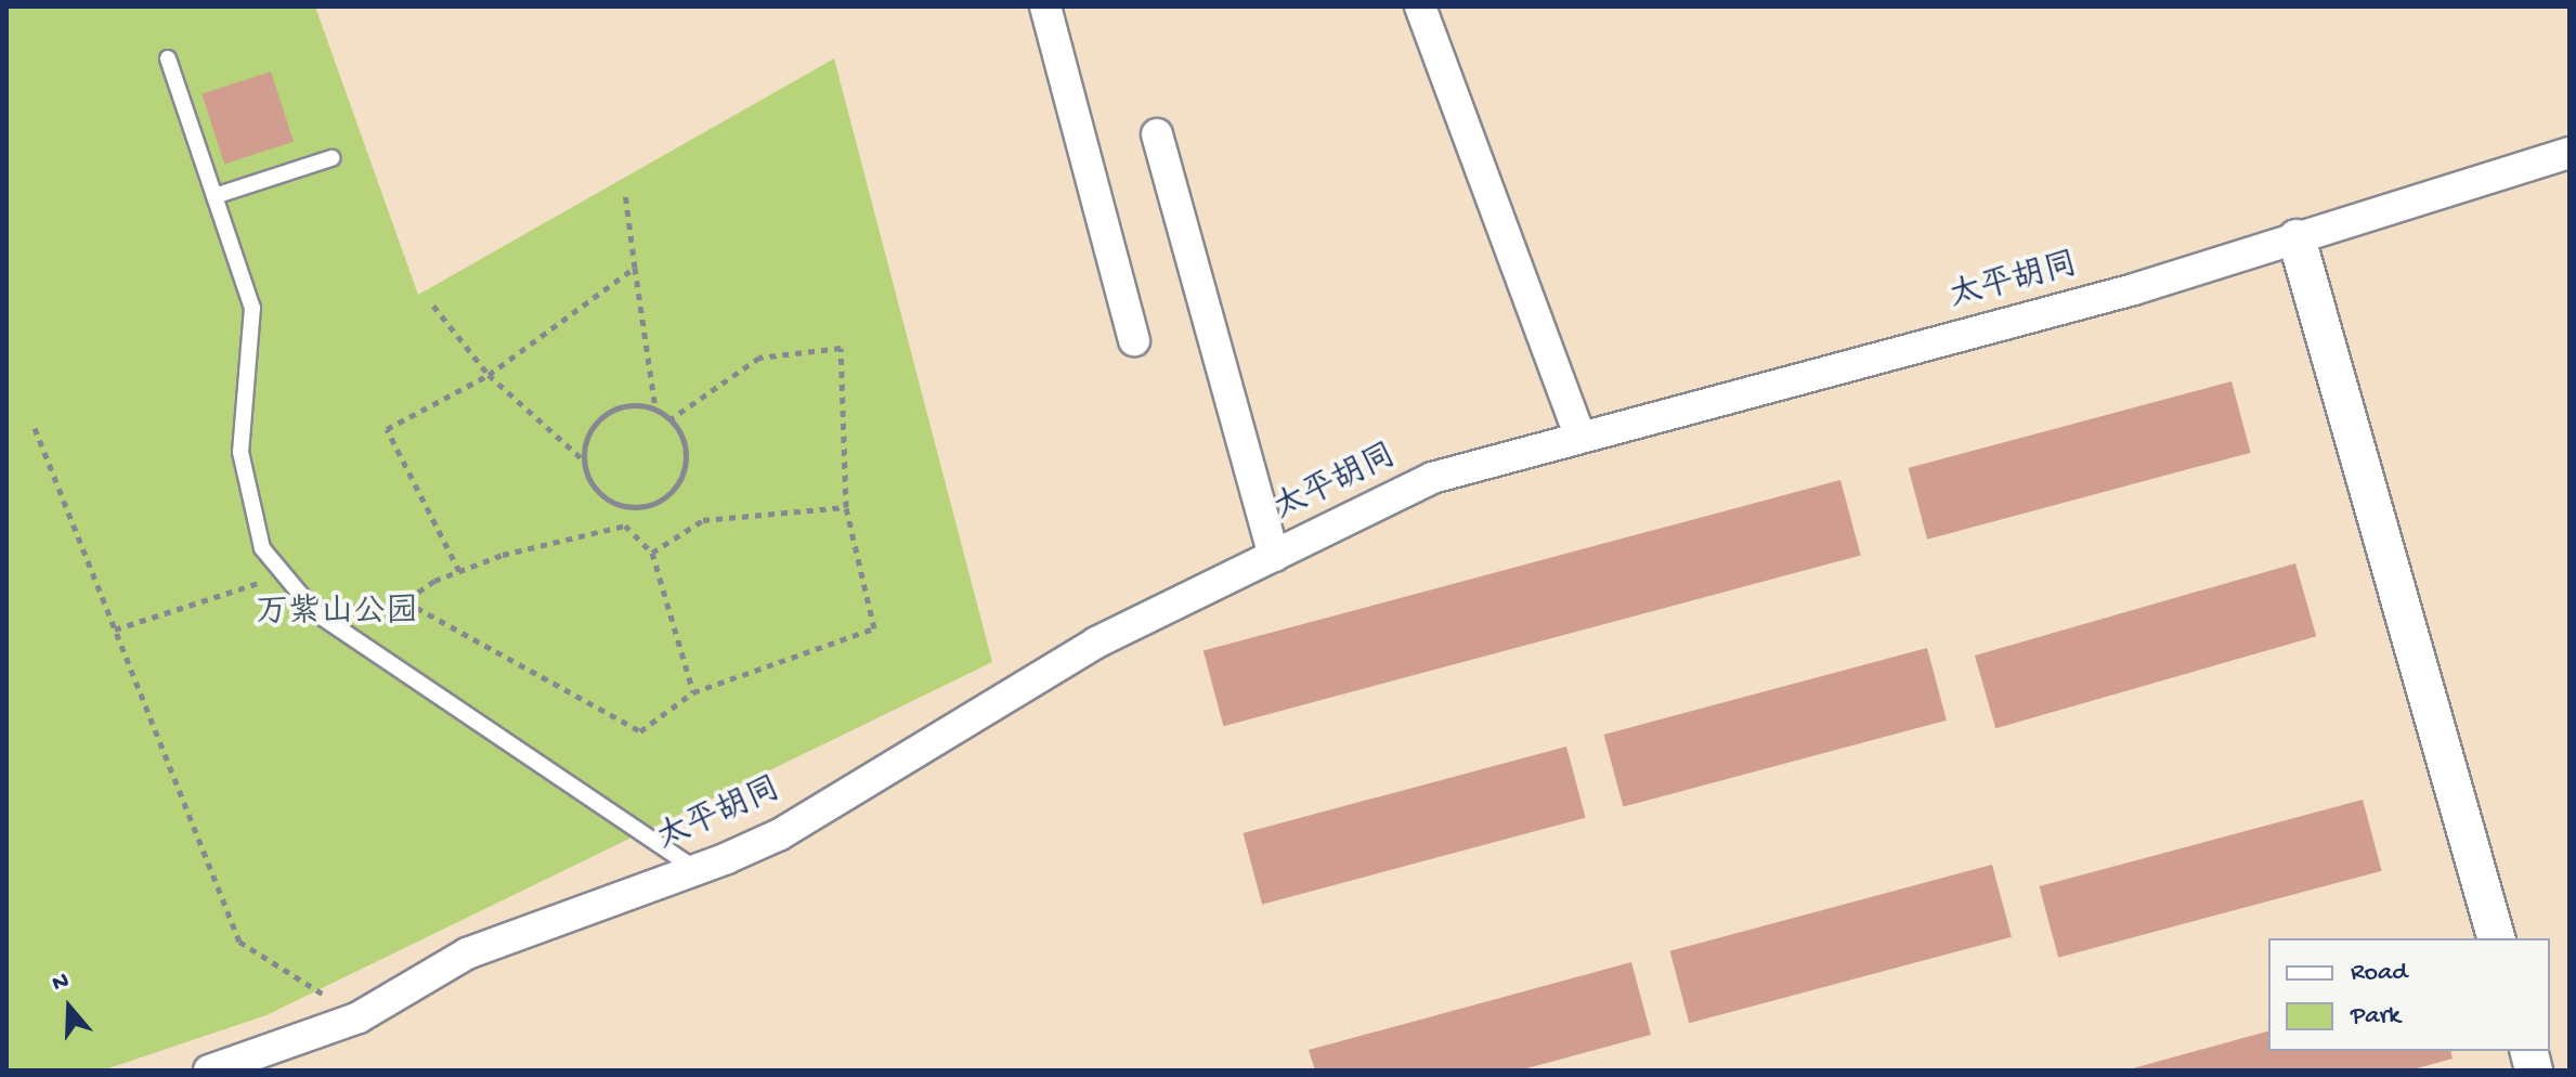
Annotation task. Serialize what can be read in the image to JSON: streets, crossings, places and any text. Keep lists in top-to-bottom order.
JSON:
{
  "streets": {
    "street": ["太平胡同"]
  },
  "parks": ["万紫山公园"],
  "legend": ["Road", "Park"],
  "north": "top"
}
